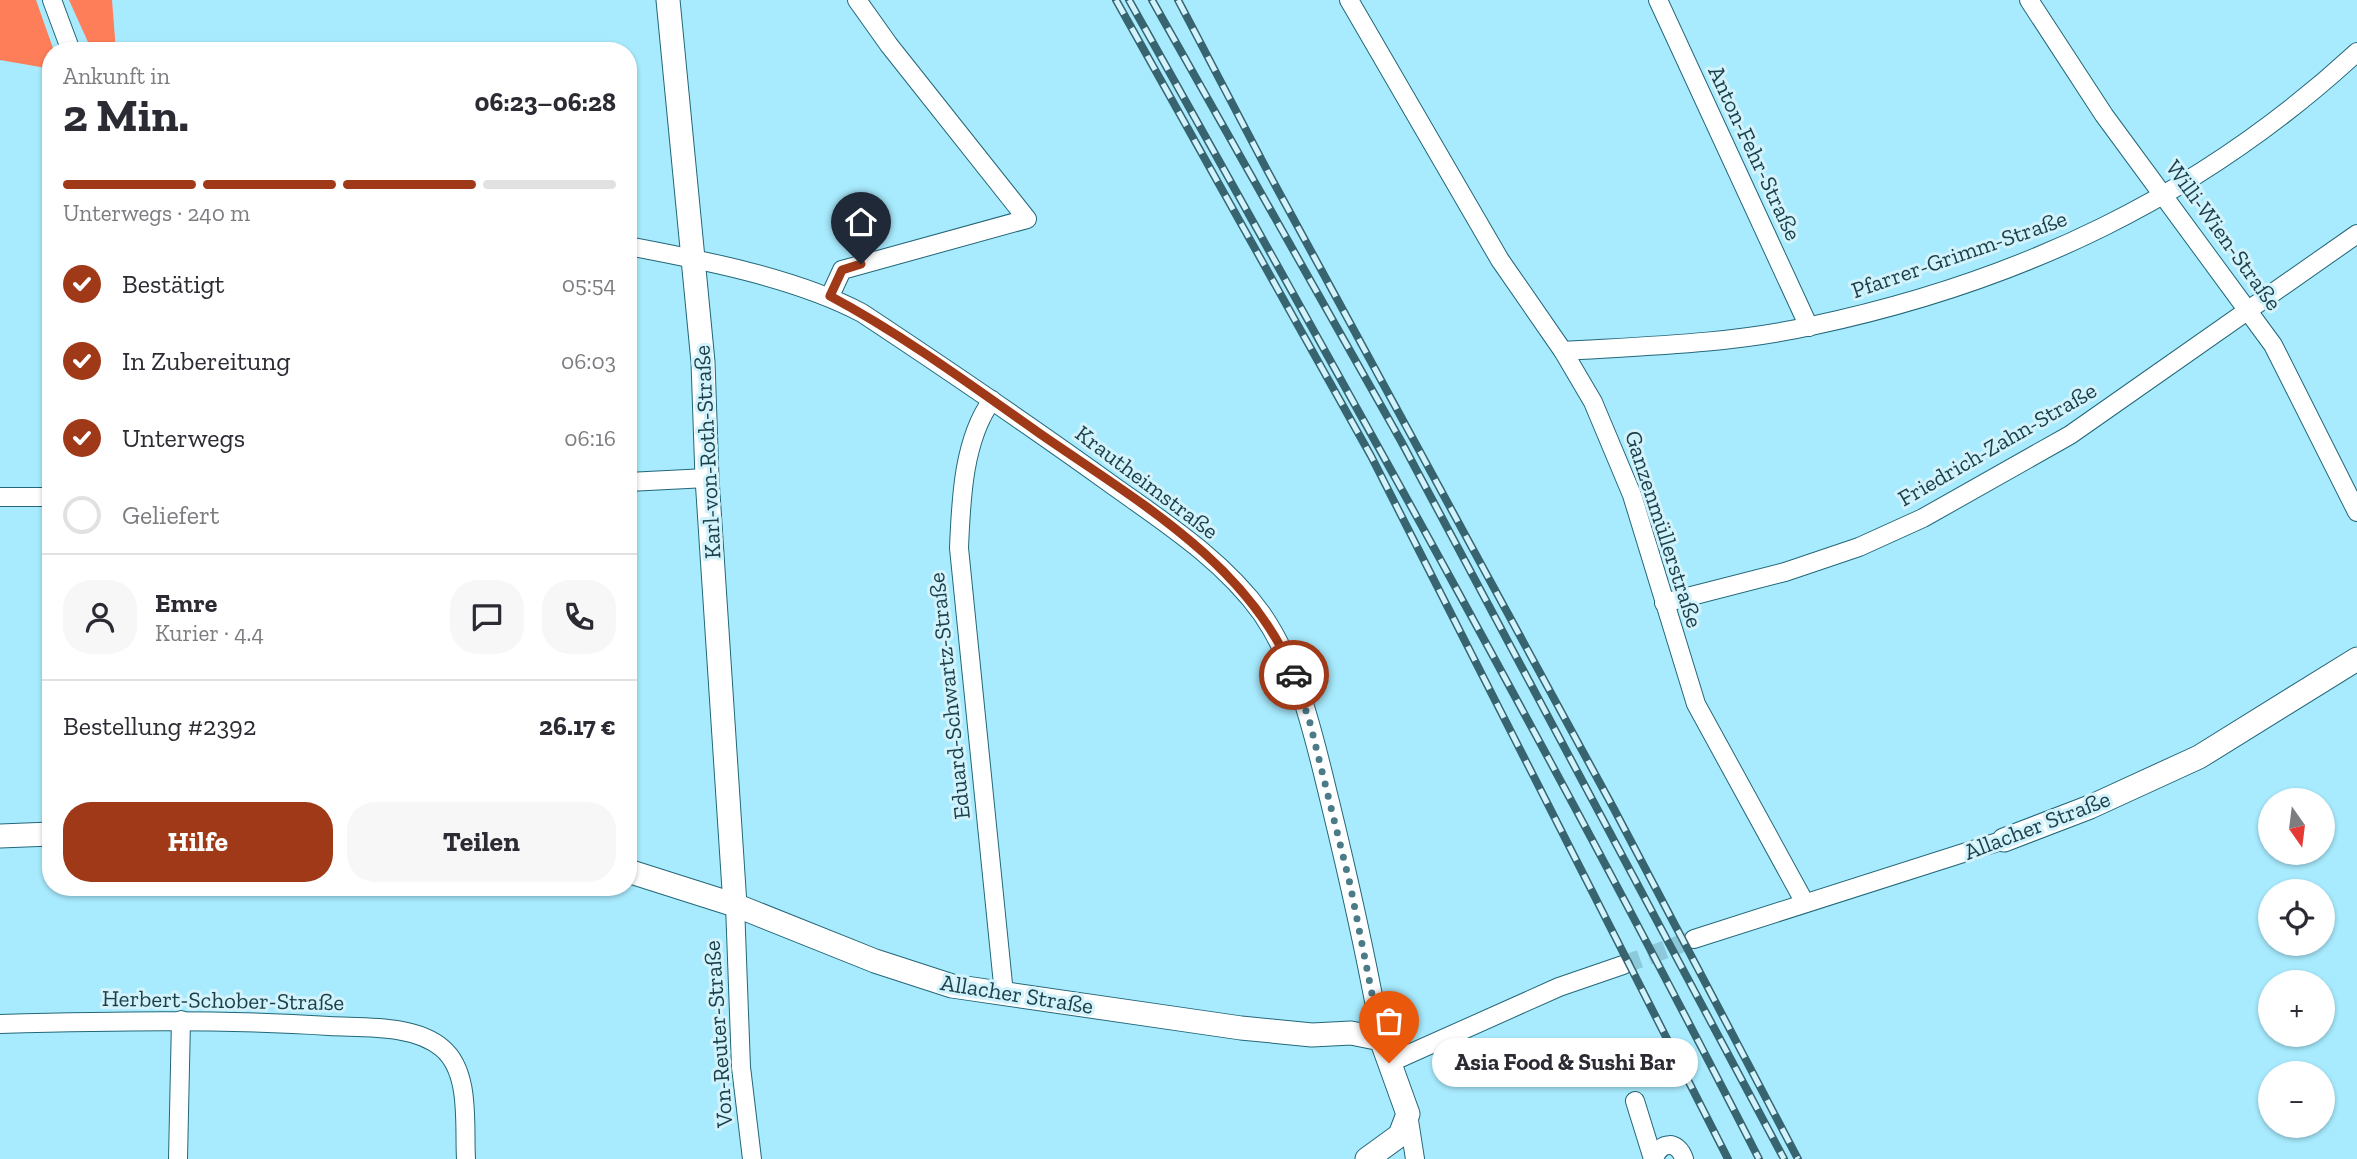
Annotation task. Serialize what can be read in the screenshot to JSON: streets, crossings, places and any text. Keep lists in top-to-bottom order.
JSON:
{
  "streets": {
    "street": [
      "Anton-Fehr-Straße",
      "Willi-Wien-Straße",
      "Pfarrer-Grimm-Straße",
      "Friedrich-Zahn-Straße",
      "Karl-von-Roth-Straße",
      "Krautheimstraße",
      "Ganzenmüllerstraße",
      "Eduard-Schwartz-Straße",
      "Allacher Straße",
      "Herbert-Schober-Straße",
      "Von-Reuter-Straße"
    ]
  },
  "crossings": [
    ["Anton-Fehr-Straße", "Pfarrer-Grimm-Straße"],
    ["Willi-Wien-Straße", "Pfarrer-Grimm-Straße"],
    ["Willi-Wien-Straße", "Friedrich-Zahn-Straße"],
    ["Pfarrer-Grimm-Straße", "Ganzenmüllerstraße"],
    ["Friedrich-Zahn-Straße", "Ganzenmüllerstraße"],
    ["Karl-von-Roth-Straße", "Krautheimstraße"],
    ["Karl-von-Roth-Straße", "Allacher Straße"],
    ["Karl-von-Roth-Straße", "Von-Reuter-Straße"],
    ["Krautheimstraße", "Eduard-Schwartz-Straße"],
    ["Krautheimstraße", "Allacher Straße"],
    ["Ganzenmüllerstraße", "Allacher Straße"],
    ["Eduard-Schwartz-Straße", "Allacher Straße"],
    ["Allacher Straße", "Von-Reuter-Straße"]
  ],
  "places": ["Asia Food & Sushi Bar"],
  "north": "bottom",
  "page": {
    "heading": ["2 Min.", "Ankunft in", "06:23–06:28"],
    "panel": [
      "Emre",
      "Kurier · 4.4",
      "Bestellung #2392",
      "26.17 €"
    ],
    "bar": "Unterwegs · 240 m",
    "list": [
      ["Bestätigt", "05:54"],
      ["In Zubereitung", "06:03"],
      ["Unterwegs", "06:16"],
      "Geliefert"
    ],
    "map_buttons": ["+", "−"],
    "buttons": ["Hilfe", "Teilen"],
    "bubble": "Asia Food & Sushi Bar"
  }
}
